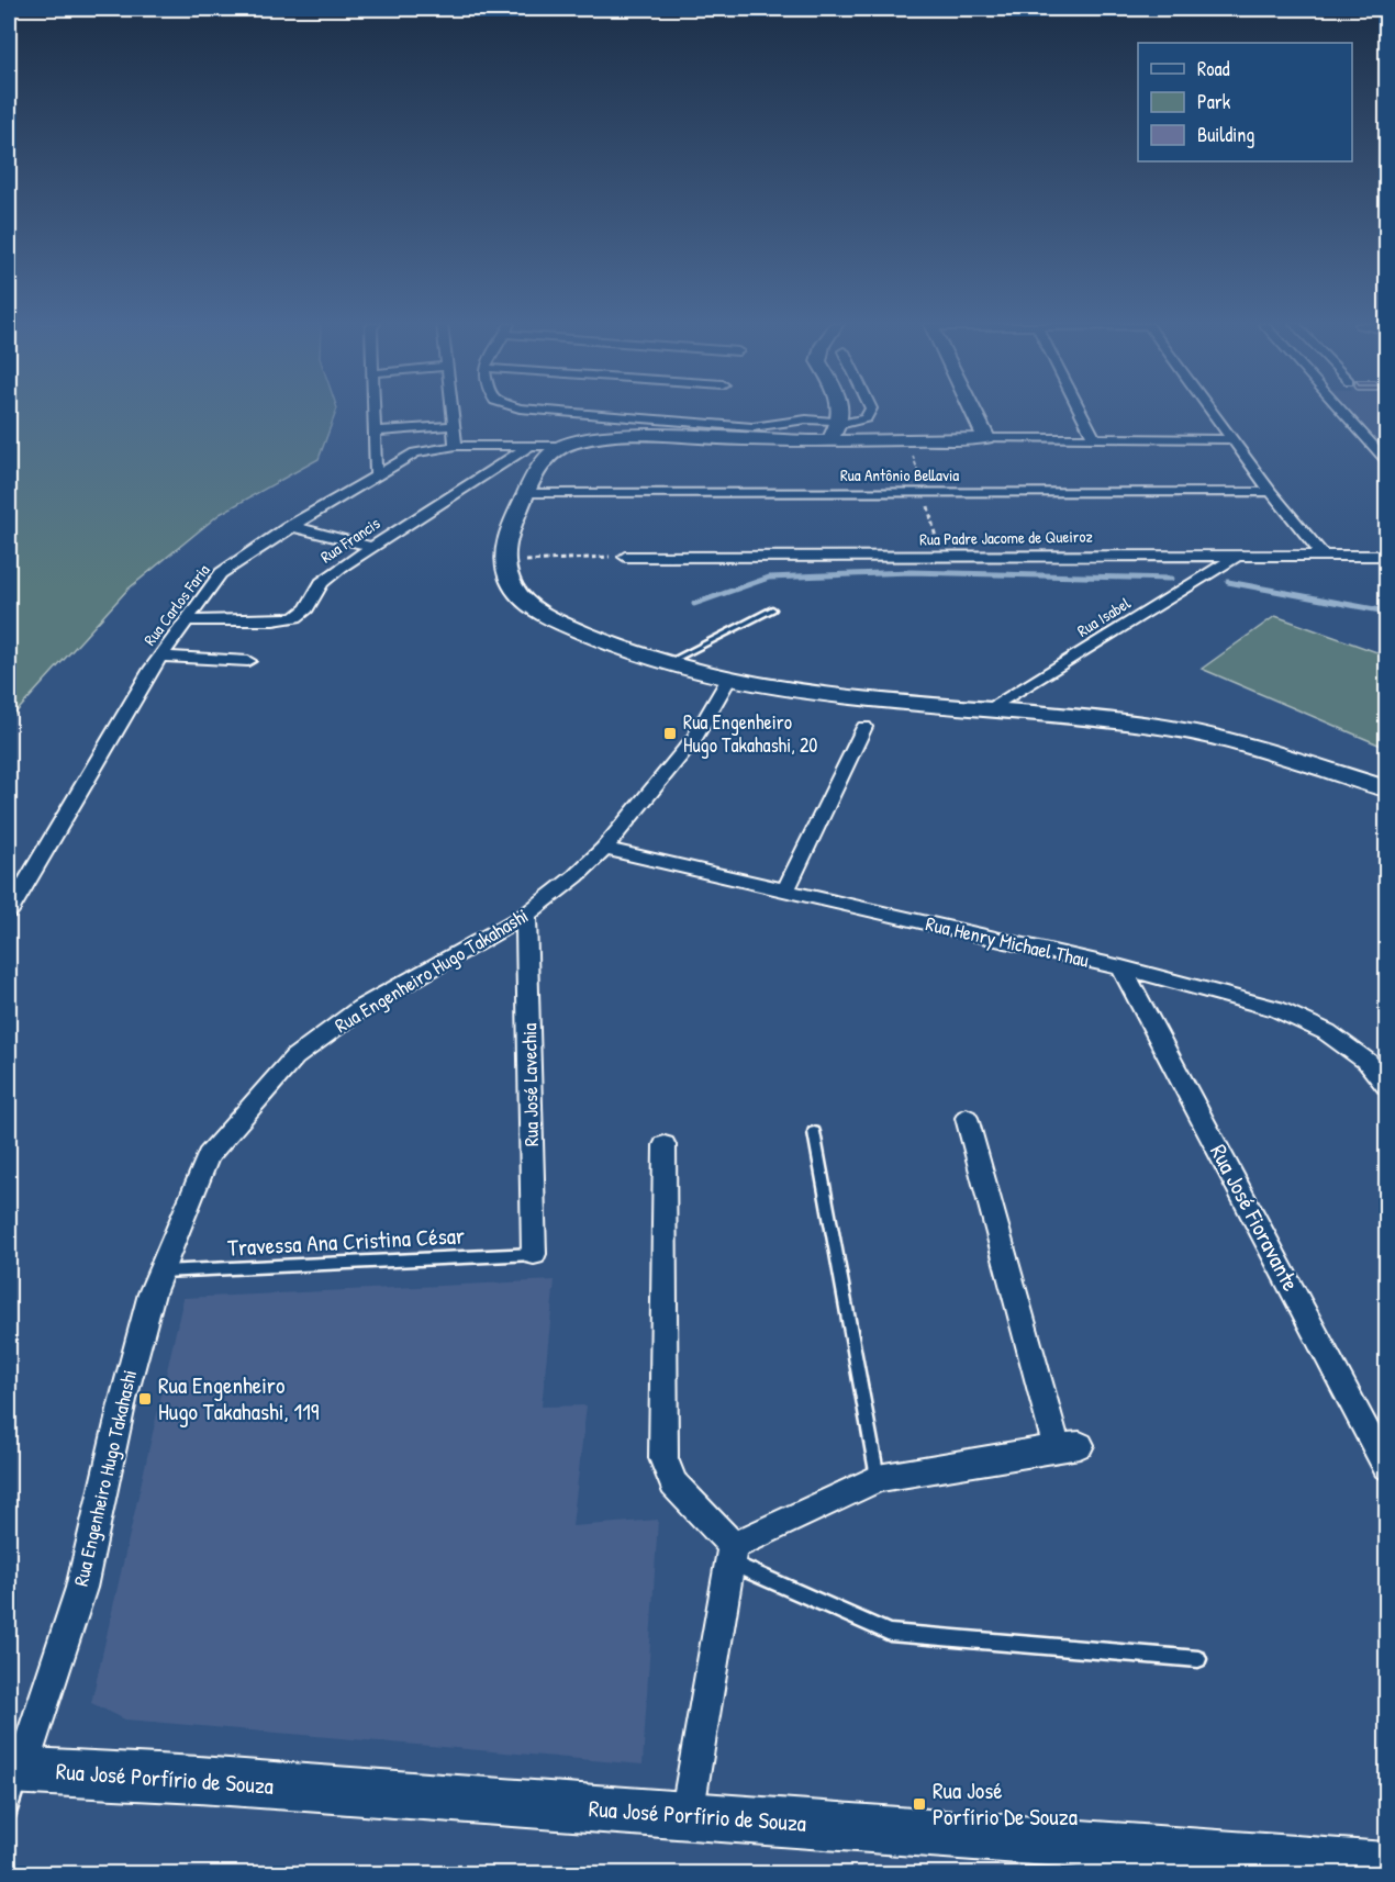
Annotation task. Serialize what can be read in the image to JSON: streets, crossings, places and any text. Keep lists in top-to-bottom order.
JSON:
{
  "streets": {
    "main road": ["Rua José Porfírio de Souza"],
    "street": [
      "Rua Antônio Bellavia",
      "Rua Padre Jacome de Queiroz",
      "Rua Francis",
      "Rua Carlos Faria",
      "Rua Isabel",
      "Rua Henry Michael Thau",
      "Rua Engenheiro Hugo Takahashi",
      "Rua José Lavechia",
      "Rua José Fioravante"
    ],
    "lane": ["Travessa Ana Cristina César"]
  },
  "crossings": [
    ["Rua Padre Jacome de Queiroz", "Rua Isabel"],
    ["Rua Francis", "Rua Carlos Faria"],
    ["Rua Henry Michael Thau", "Rua Engenheiro Hugo Takahashi"],
    ["Rua Henry Michael Thau", "Rua José Fioravante"],
    ["Rua Engenheiro Hugo Takahashi", "Rua José Lavechia"],
    ["Rua Engenheiro Hugo Takahashi", "Travessa Ana Cristina César"],
    ["Rua Engenheiro Hugo Takahashi", "Rua José Porfírio de Souza"],
    ["Rua José Lavechia", "Travessa Ana Cristina César"]
  ],
  "places": {
    "transit": ["Rua Engenheiro Hugo Takahashi, 20", "Rua Engenheiro Hugo Takahashi, 119", "Rua José Porfírio De Souza"]
  },
  "legend": ["Road", "Park", "Building"]
}
